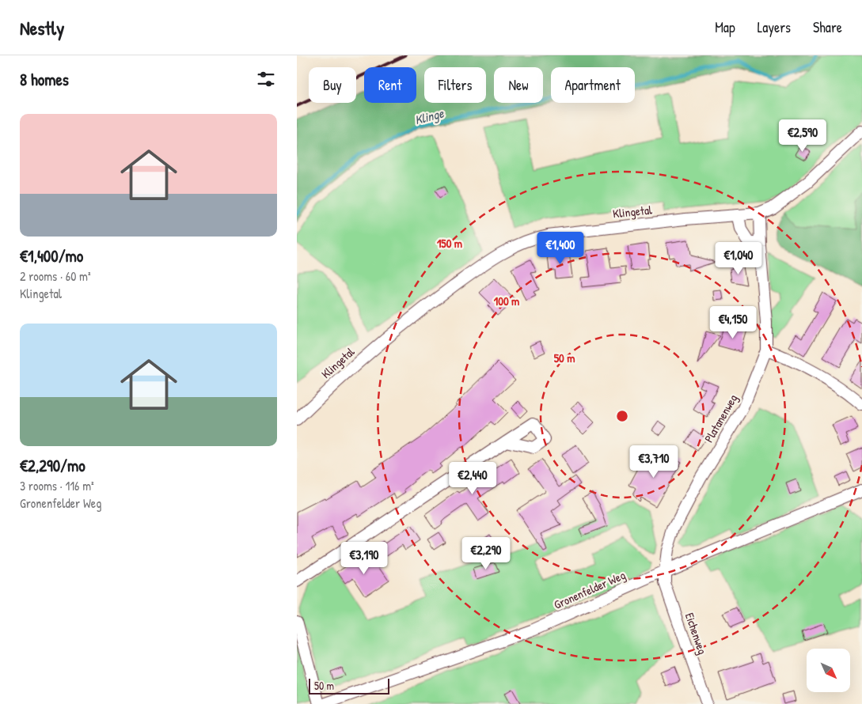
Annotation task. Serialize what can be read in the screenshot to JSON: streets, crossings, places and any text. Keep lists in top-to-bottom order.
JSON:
{
  "streets": {
    "street": [
      "Klingetal",
      "Platanenweg",
      "Gronenfelder Weg",
      "Eichenweg"
    ]
  },
  "crossings": [
    ["Klingetal", "Platanenweg"],
    ["Platanenweg", "Gronenfelder Weg"],
    ["Platanenweg", "Eichenweg"],
    ["Gronenfelder Weg", "Eichenweg"]
  ],
  "water": ["Klinge"],
  "scale_bar": "50 m",
  "north": "bottom right",
  "page": {
    "header": "Nestly",
    "nav": ["Map", "Layers", "Share"],
    "heading": "8 homes",
    "chip": [
      "Buy",
      "Rent",
      "Filters",
      "New",
      "Apartment"
    ],
    "list": [
      {
        "name": "€1,400/mo",
        "note": "2 rooms · 60 m² · Klingetal"
      },
      {
        "name": "€2,290/mo",
        "note": "3 rooms · 116 m² · Gronenfelder Weg"
      }
    ],
    "price": [
      "€2,590",
      "€1,400",
      "€1,040",
      "€4,150",
      "€3,710",
      "€2,440",
      "€2,290",
      "€3,190"
    ],
    "scale": "50 m"
  },
  "rings": ["150 m", "100 m", "50 m"]
}
